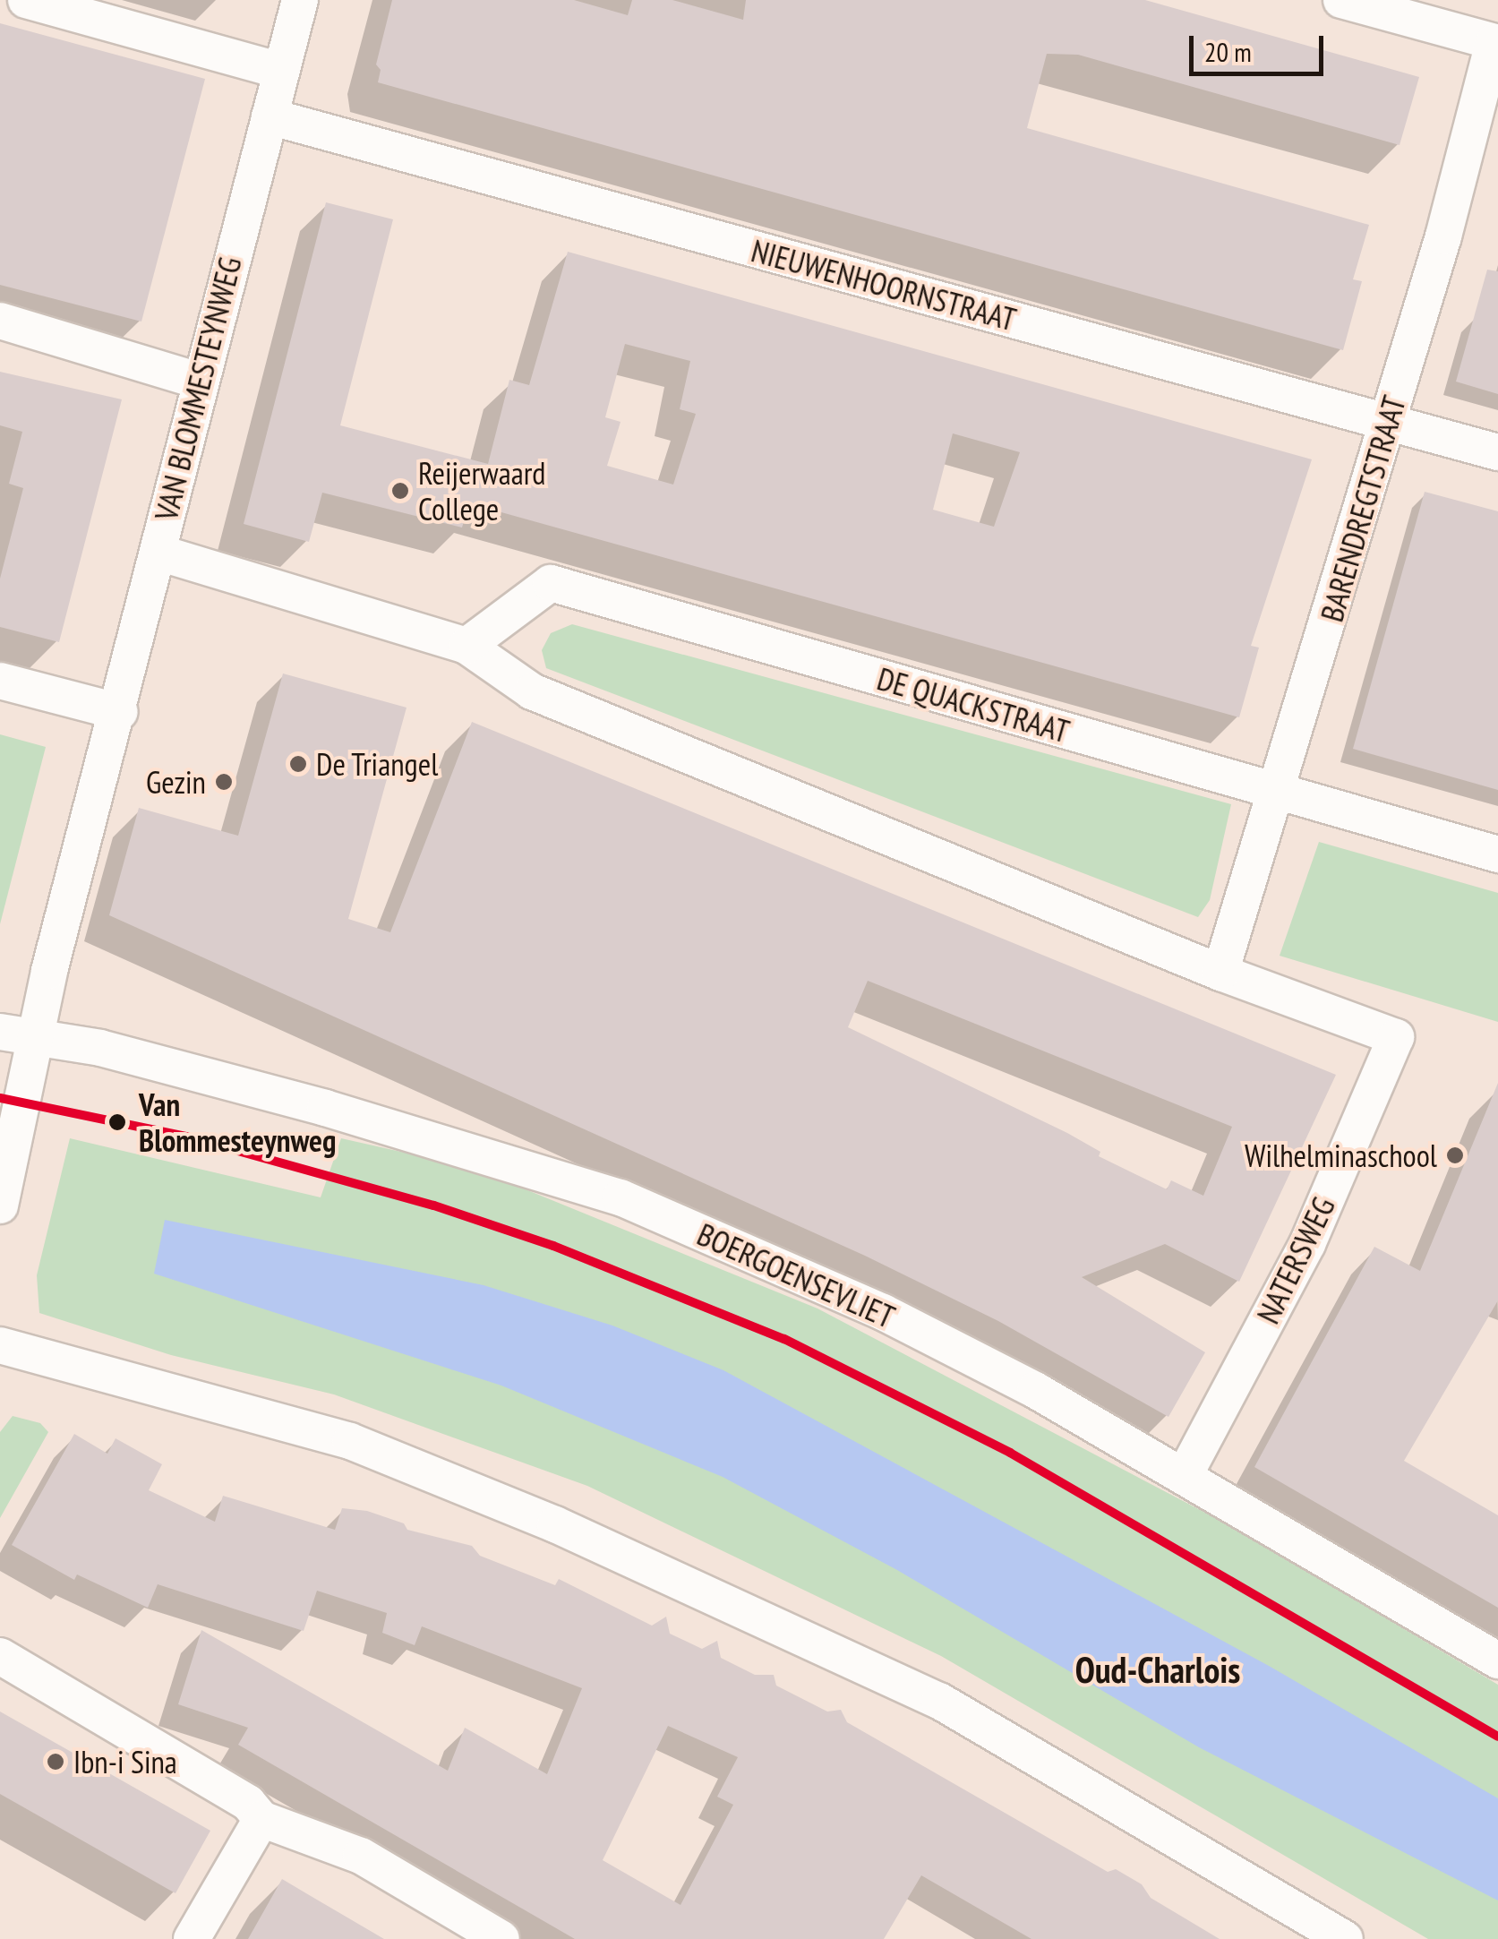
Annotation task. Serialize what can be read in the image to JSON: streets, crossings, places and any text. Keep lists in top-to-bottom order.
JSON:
{
  "streets": {
    "street": [
      "NIEUWENHOORNSTRAAT",
      "VAN BLOMMESTEYNWEG",
      "BARENDREGTSTRAAT",
      "DE QUACKSTRAAT",
      "NATERSWEG",
      "BOERGOENSEVLIET"
    ]
  },
  "crossings": [
    ["NIEUWENHOORNSTRAAT", "VAN BLOMMESTEYNWEG"],
    ["NIEUWENHOORNSTRAAT", "BARENDREGTSTRAAT"],
    ["VAN BLOMMESTEYNWEG", "BOERGOENSEVLIET"],
    ["BARENDREGTSTRAAT", "DE QUACKSTRAAT"],
    ["BARENDREGTSTRAAT", "NATERSWEG"],
    ["NATERSWEG", "BOERGOENSEVLIET"]
  ],
  "districts": ["Oud-Charlois"],
  "places": [
    "Reijerwaard College",
    "De Triangel",
    "Gezin",
    "Van Blommesteynweg",
    "Wilhelminaschool",
    "Ibn-i Sina"
  ],
  "scale_bar": "20 m"
}
